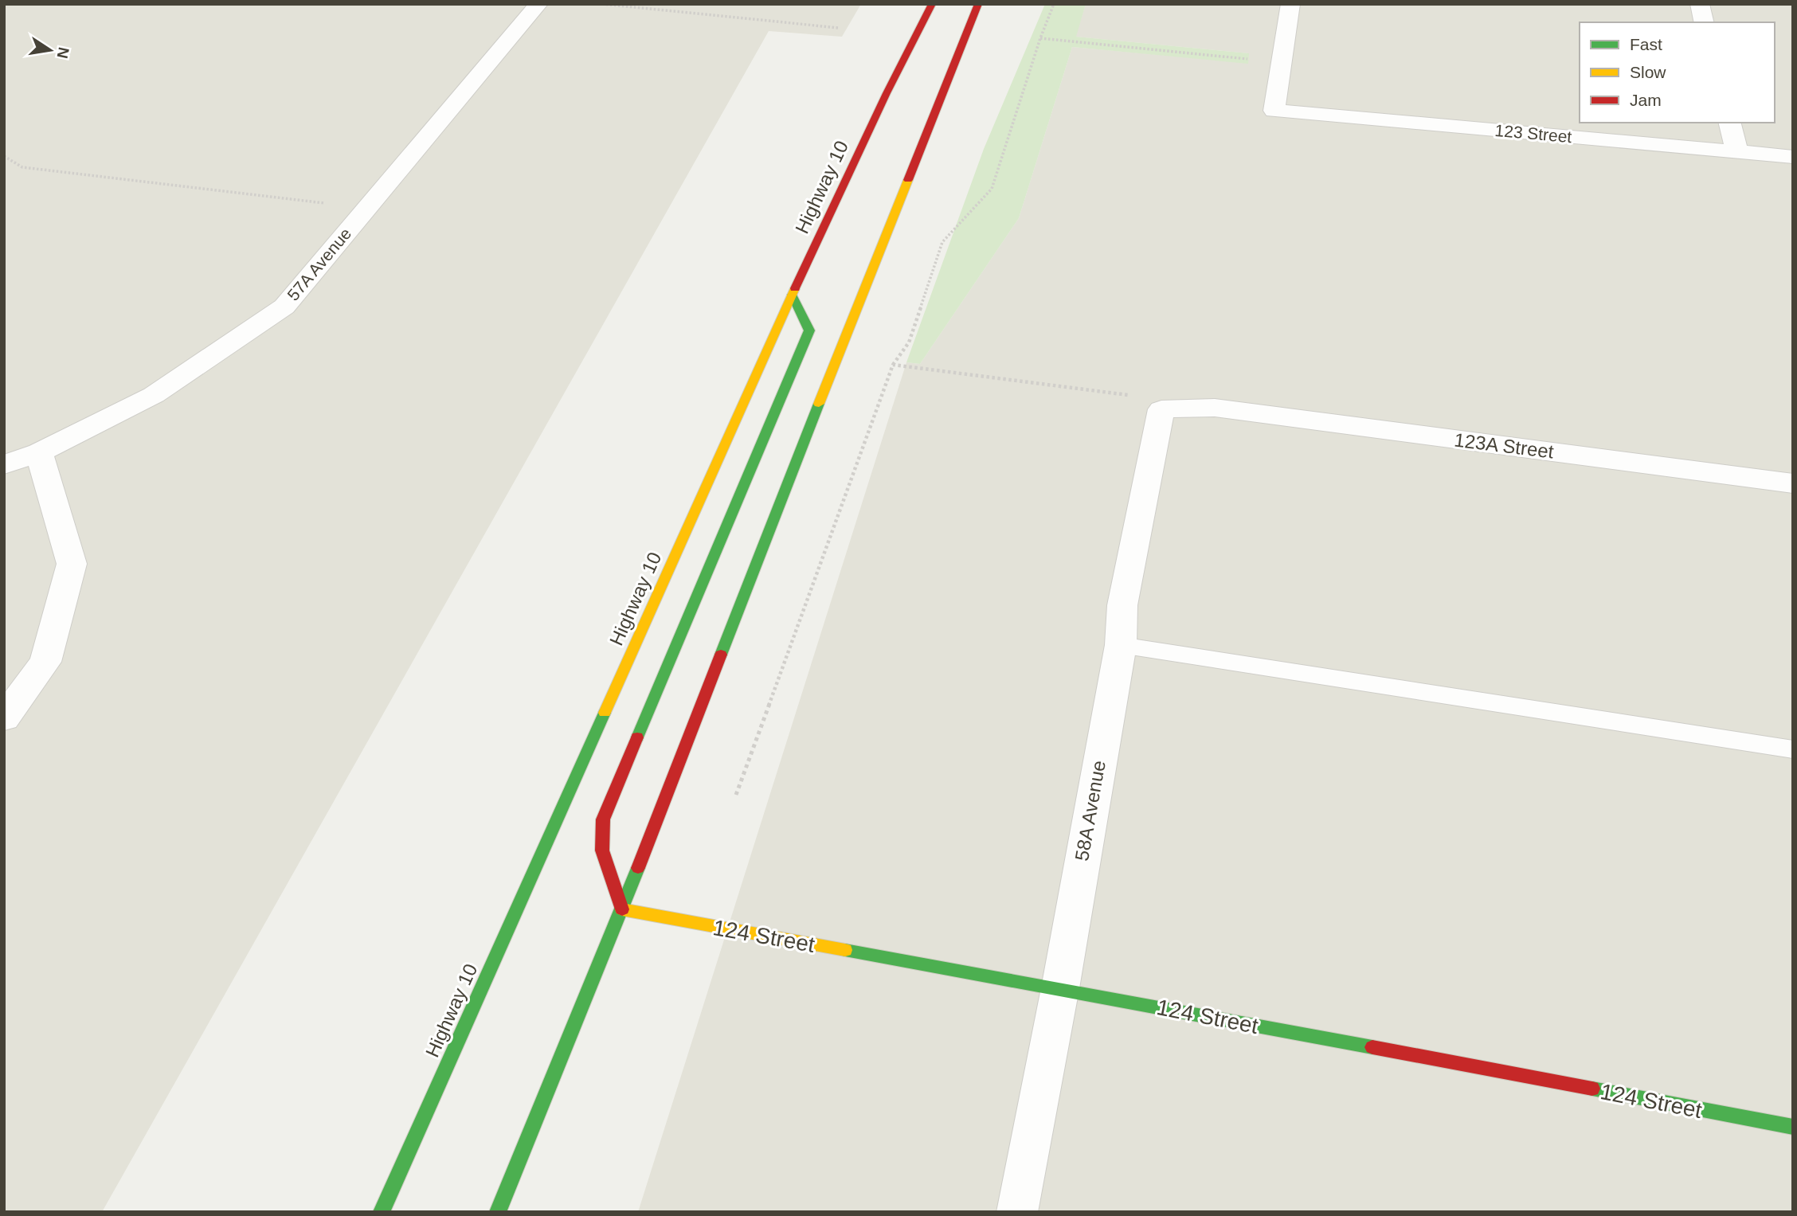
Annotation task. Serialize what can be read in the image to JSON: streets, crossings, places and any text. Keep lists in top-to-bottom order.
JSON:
{
  "streets": {
    "main road": ["Highway 10", "124 Street"],
    "street": [
      "123 Street",
      "57A Avenue",
      "123A Street",
      "58A Avenue"
    ]
  },
  "crossings": [
    ["123A Street", "58A Avenue"],
    ["58A Avenue", "124 Street"]
  ],
  "legend": ["Fast", "Slow", "Jam"],
  "north": "right"
}
